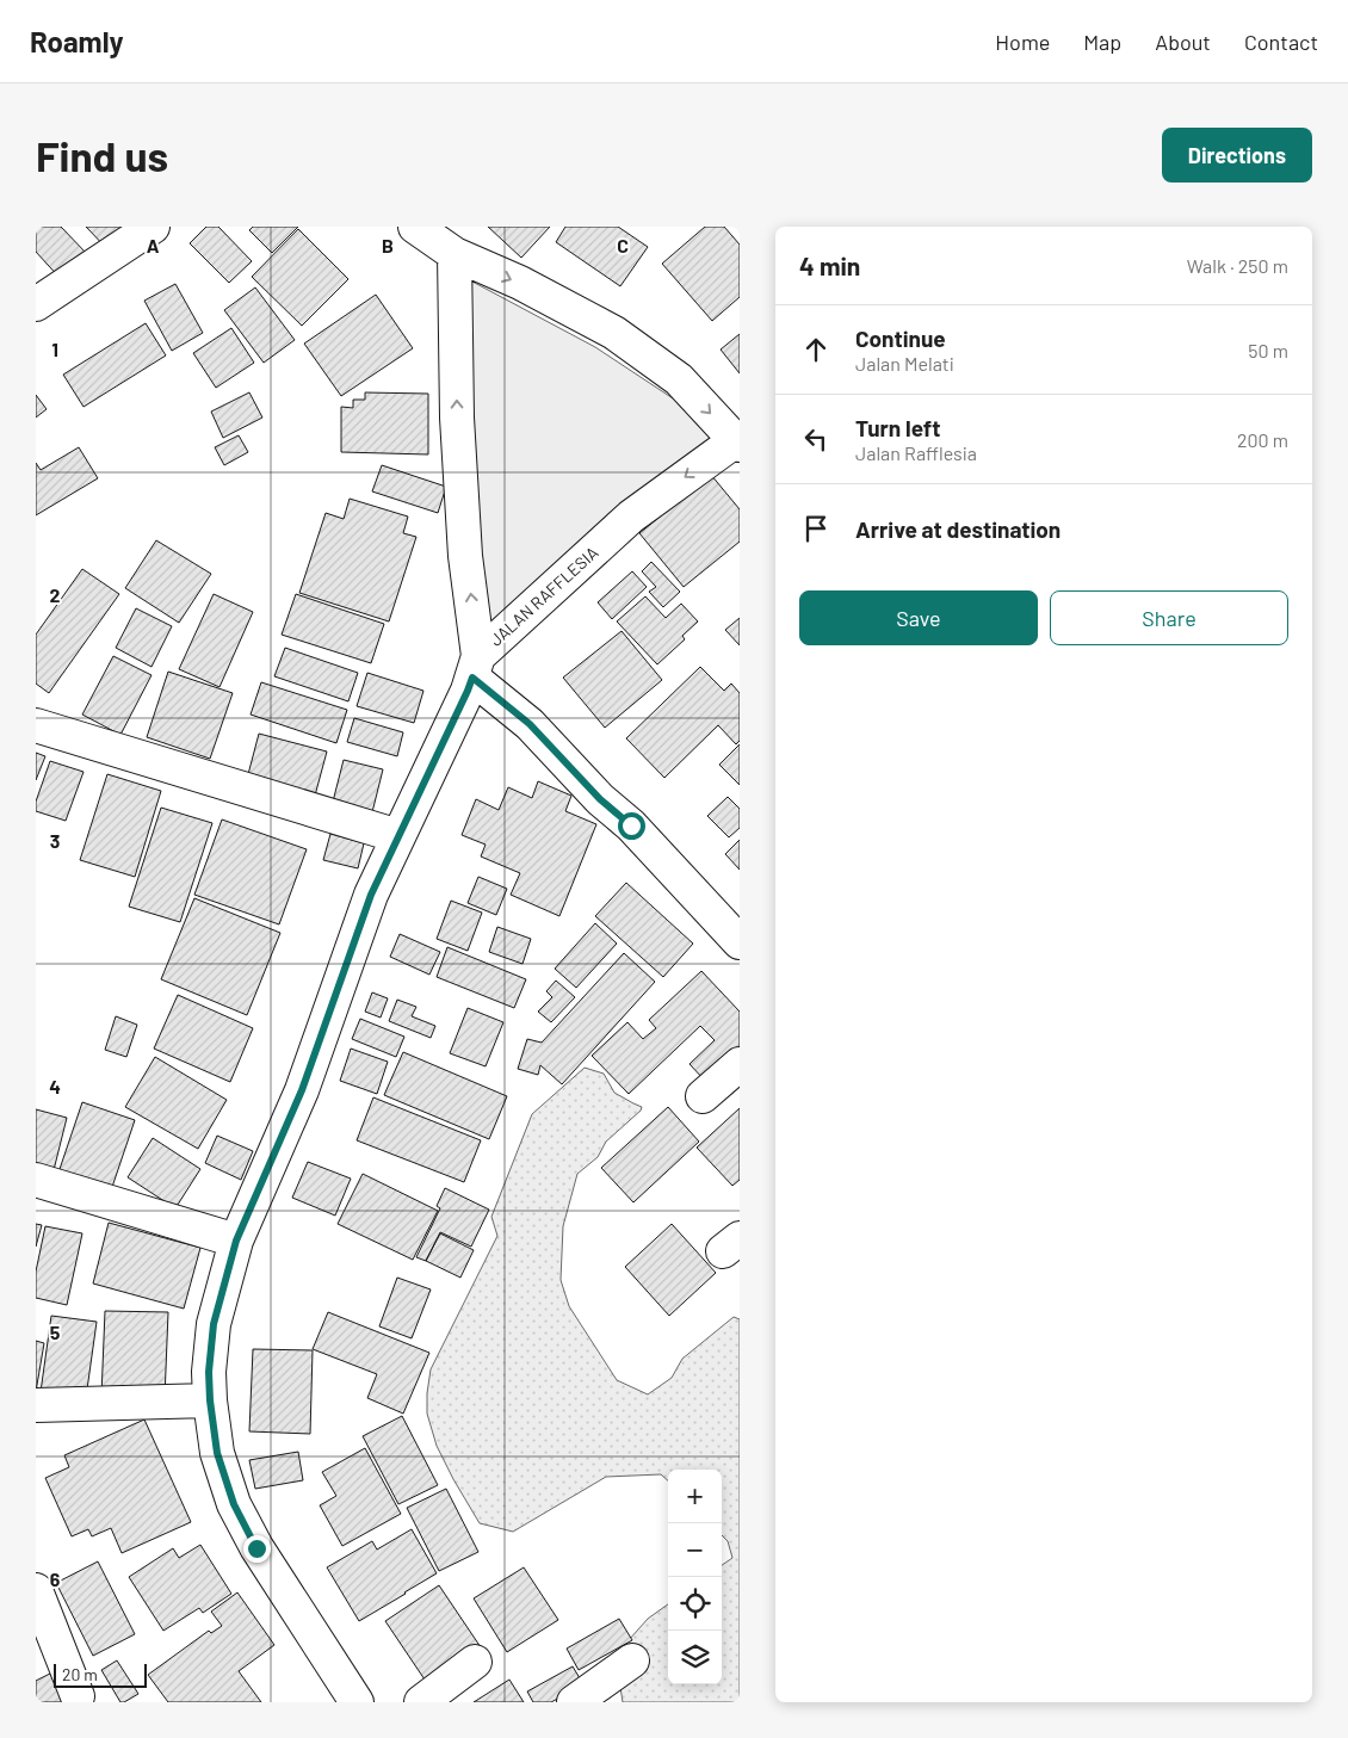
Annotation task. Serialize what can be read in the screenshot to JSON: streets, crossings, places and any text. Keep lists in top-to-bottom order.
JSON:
{
  "streets": {
    "street": ["JALAN RAFFLESIA"]
  },
  "scale_bar": "20 m",
  "page": {
    "header": "Roamly",
    "nav": [
      "Home",
      "Map",
      "About",
      "Contact"
    ],
    "buttons": [
      "Directions",
      ["Save", "Share"]
    ],
    "title": "Find us",
    "heading": ["4 min", "Walk · 250 m"],
    "list": [
      ["Continue", "Jalan Melati", "50 m"],
      ["Turn left", "Jalan Rafflesia", "200 m"],
      "Arrive at destination"
    ],
    "map_buttons": ["+", "−"],
    "scale": "20 m"
  },
  "grid": {
    "columns": ["A", "B", "C"],
    "rows": [
      "1",
      "2",
      "3",
      "4",
      "5",
      "6"
    ]
  }
}
